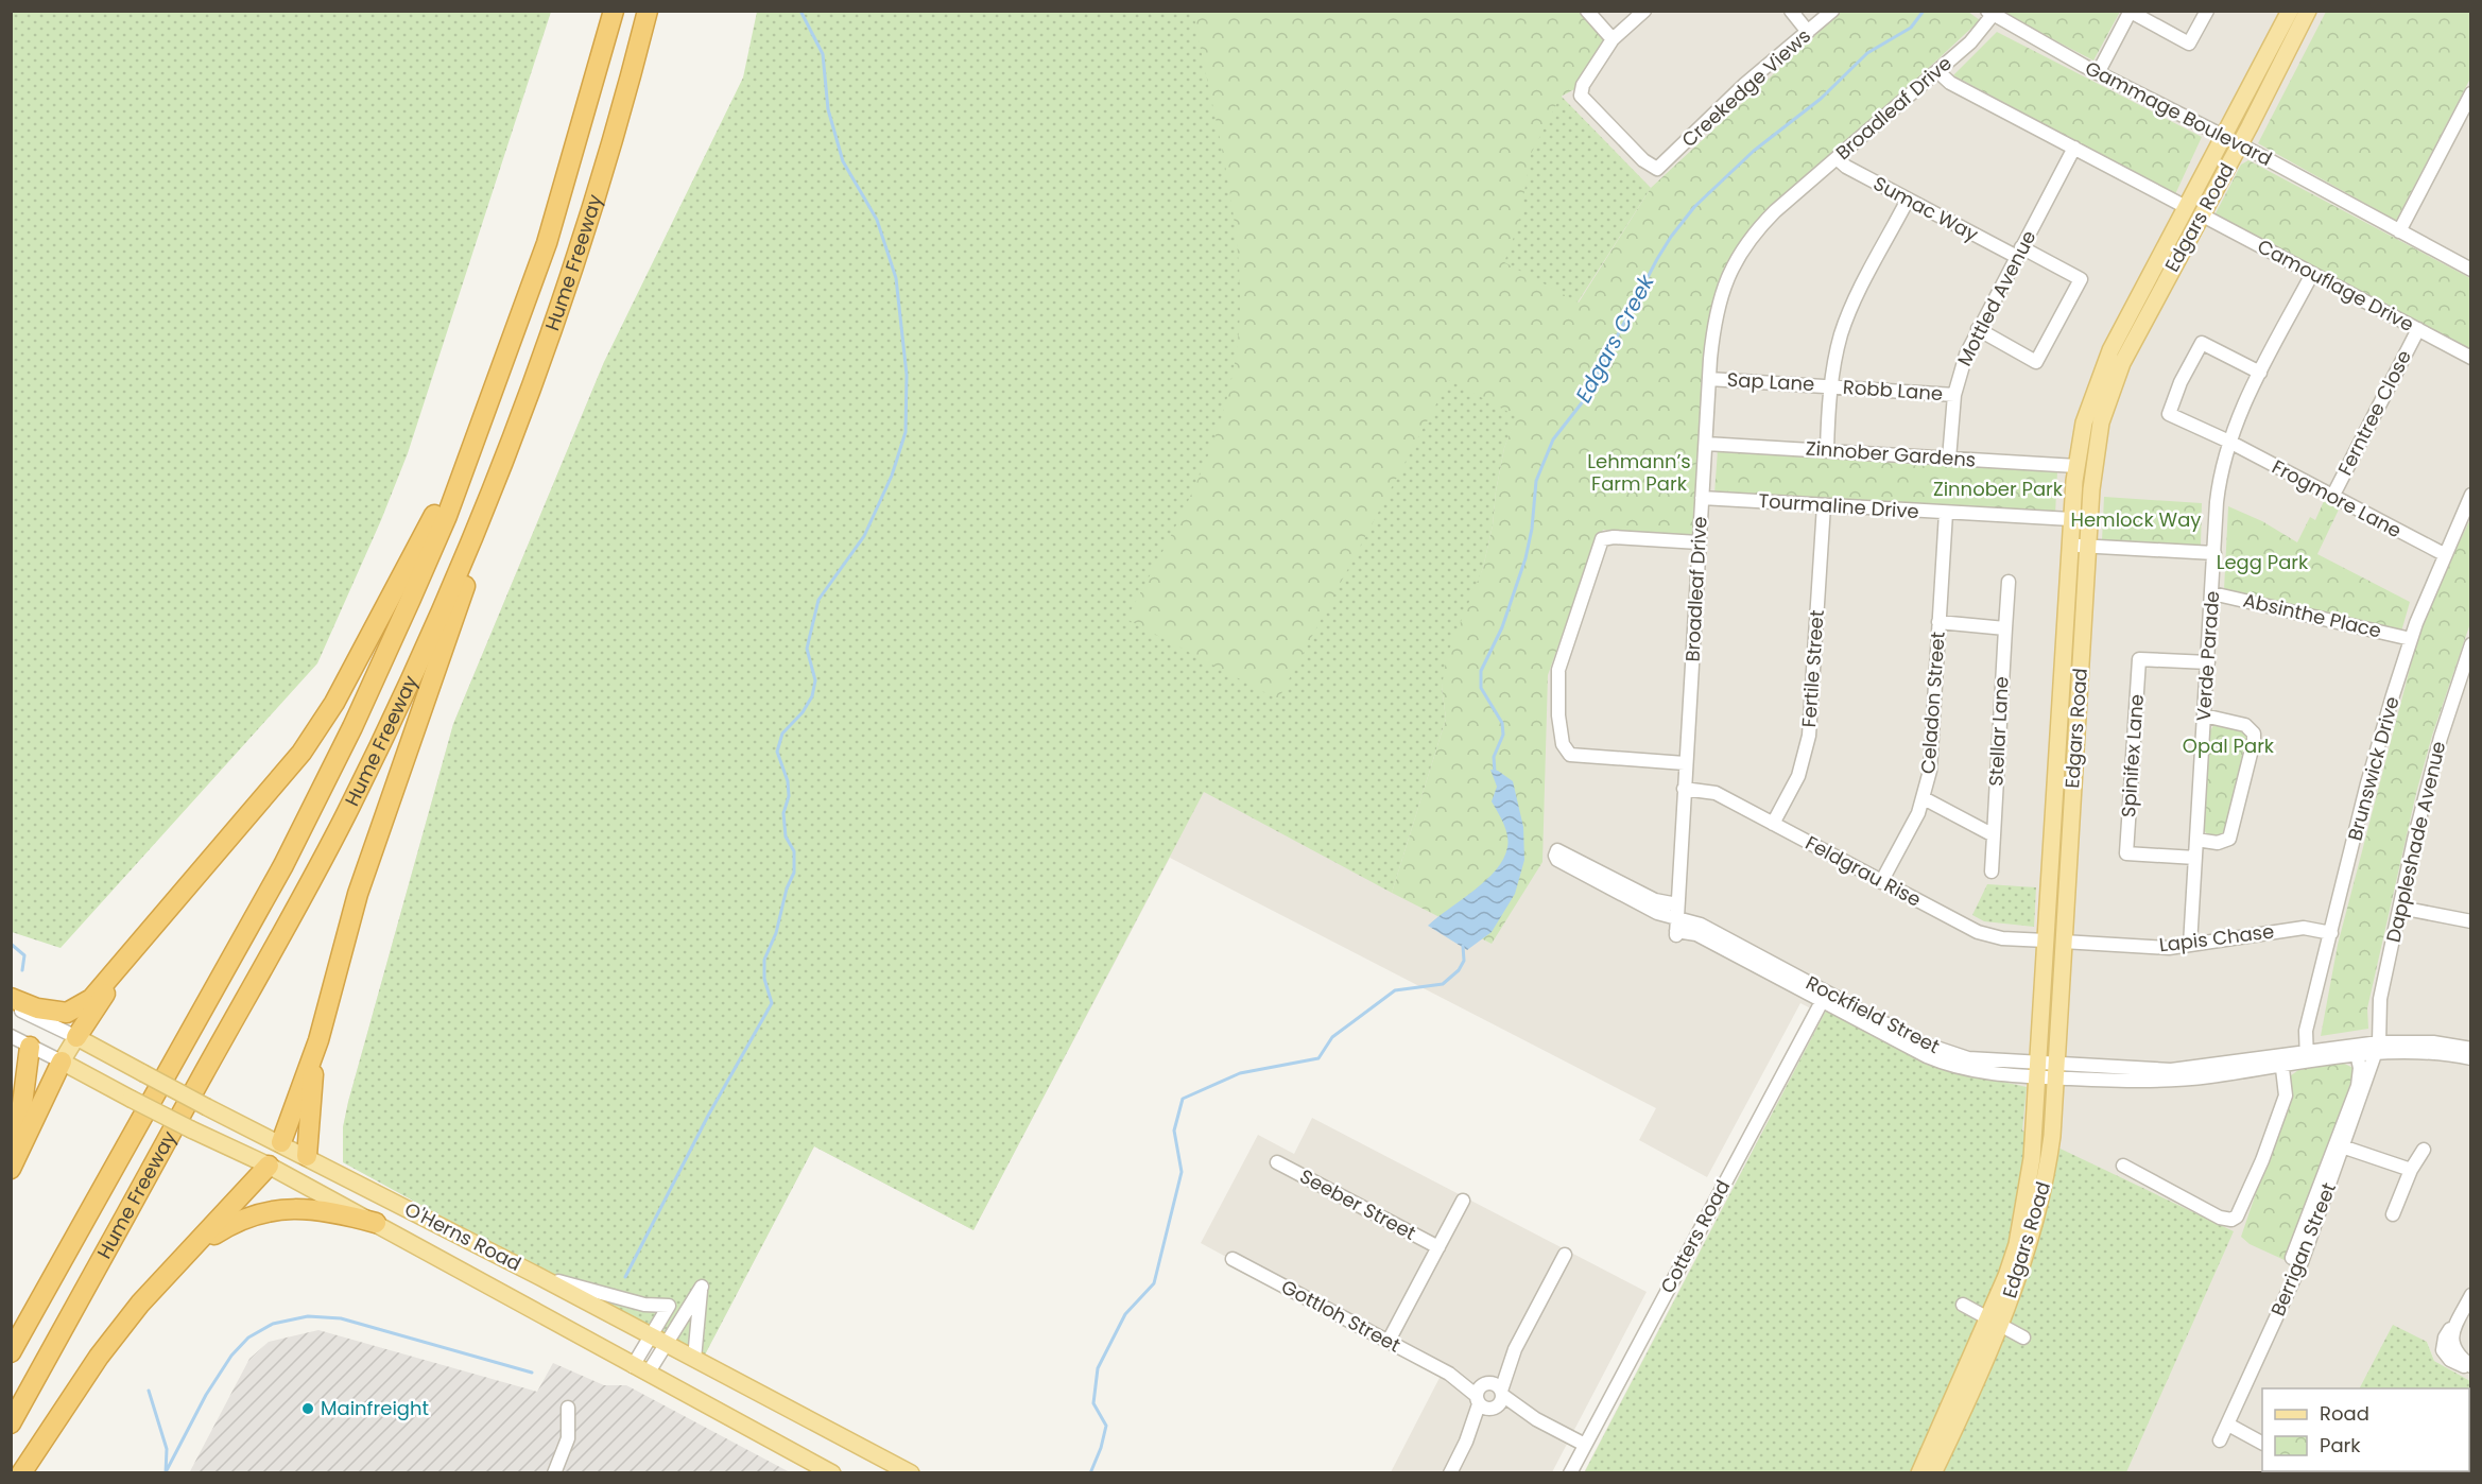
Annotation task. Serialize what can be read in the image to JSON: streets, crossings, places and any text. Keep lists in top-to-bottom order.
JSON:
{
  "streets": {
    "highway": ["Hume Freeway"],
    "main road": ["Edgars Road", "O'Herns Road"],
    "street": [
      "Creekedge Views",
      "Broadleaf Drive",
      "Gammage Boulevard",
      "Sumac Way",
      "Camouflage Drive",
      "Mottled Avenue",
      "Sap Lane",
      "Robb Lane",
      "Ferntree Close",
      "Zinnober Gardens",
      "Frogmore Lane",
      "Tourmaline Drive",
      "Absinthe Place",
      "Verde Parade",
      "Fertile Street",
      "Celadon Street",
      "Stellar Lane",
      "Spinifex Lane",
      "Brunswick Drive",
      "Dappleshade Avenue",
      "Feldgrau Rise",
      "Lapis Chase",
      "Rockfield Street",
      "Seeber Street",
      "Cotters Road",
      "Berrigan Street",
      "Gottloh Street"
    ]
  },
  "crossings": [
    ["Broadleaf Drive", "Gammage Boulevard"],
    ["Broadleaf Drive", "Sumac Way"],
    ["Broadleaf Drive", "Sap Lane"],
    ["Broadleaf Drive", "Zinnober Gardens"],
    ["Broadleaf Drive", "Tourmaline Drive"],
    ["Broadleaf Drive", "Feldgrau Rise"],
    ["Broadleaf Drive", "Rockfield Street"],
    ["Gammage Boulevard", "Edgars Road"],
    ["Sumac Way", "Mottled Avenue"],
    ["Edgars Road", "Camouflage Drive"],
    ["Edgars Road", "Zinnober Gardens"],
    ["Edgars Road", "Tourmaline Drive"],
    ["Edgars Road", "Feldgrau Rise"],
    ["Edgars Road", "Lapis Chase"],
    ["Edgars Road", "Rockfield Street"],
    ["Camouflage Drive", "Ferntree Close"],
    ["Camouflage Drive", "Verde Parade"],
    ["Mottled Avenue", "Robb Lane"],
    ["Mottled Avenue", "Zinnober Gardens"],
    ["Sap Lane", "Robb Lane"],
    ["Ferntree Close", "Frogmore Lane"],
    ["Frogmore Lane", "Verde Parade"],
    ["Frogmore Lane", "Brunswick Drive"],
    ["Tourmaline Drive", "Fertile Street"],
    ["Tourmaline Drive", "Celadon Street"],
    ["Absinthe Place", "Verde Parade"],
    ["Absinthe Place", "Brunswick Drive"],
    ["Verde Parade", "Spinifex Lane"],
    ["Verde Parade", "Lapis Chase"],
    ["Fertile Street", "Feldgrau Rise"],
    ["Celadon Street", "Feldgrau Rise"],
    ["Brunswick Drive", "Lapis Chase"],
    ["Brunswick Drive", "Rockfield Street"],
    ["Dappleshade Avenue", "Rockfield Street"],
    ["Dappleshade Avenue", "Berrigan Street"],
    ["Rockfield Street", "Cotters Road"],
    ["Rockfield Street", "Berrigan Street"],
    ["Cotters Road", "Gottloh Street"]
  ],
  "water": ["Edgars Creek"],
  "parks": [
    "Lehmann’s Farm Park",
    "Zinnober Park",
    "Hemlock Way",
    "Legg Park",
    "Opal Park"
  ],
  "places": ["Mainfreight"],
  "legend": ["Road", "Park"]
}
